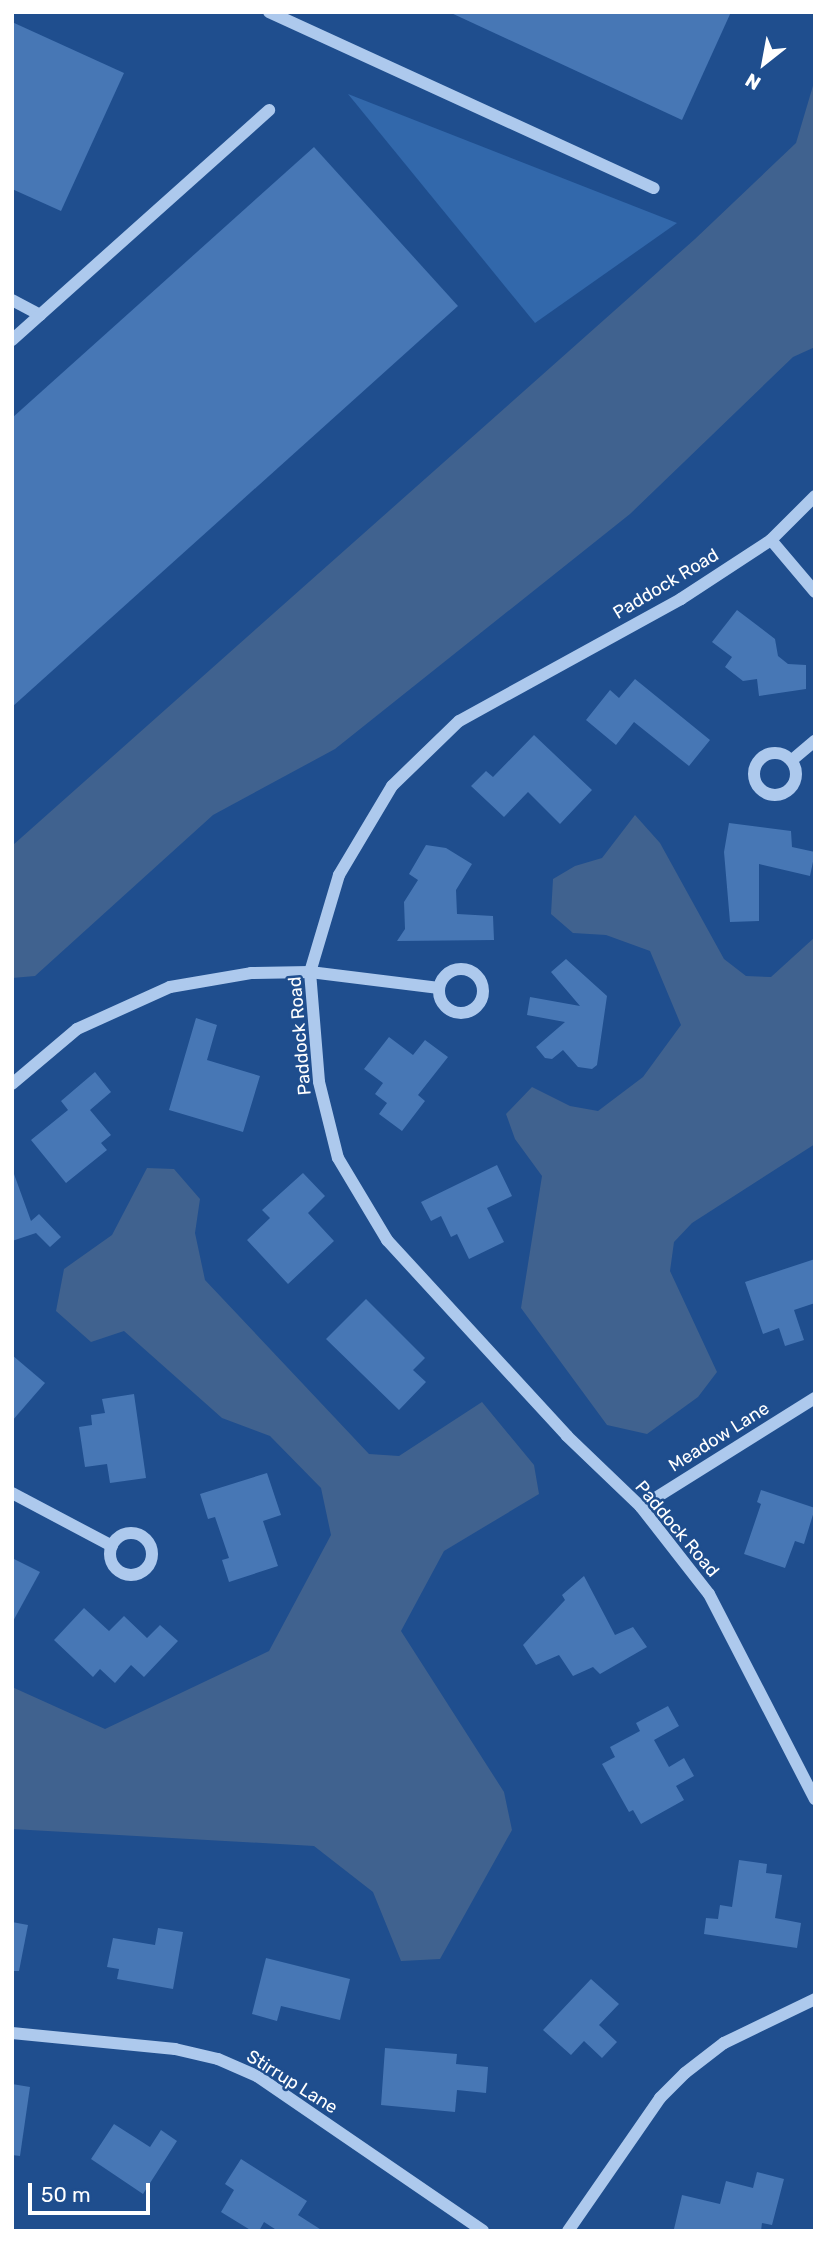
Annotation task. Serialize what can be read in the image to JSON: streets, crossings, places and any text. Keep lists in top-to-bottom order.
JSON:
{
  "streets": {
    "street": ["Paddock Road", "Meadow Lane", "Stirrup Lane"]
  },
  "crossings": [
    ["Paddock Road", "Meadow Lane"]
  ],
  "scale_bar": "50 m",
  "north": "bottom left"
}
